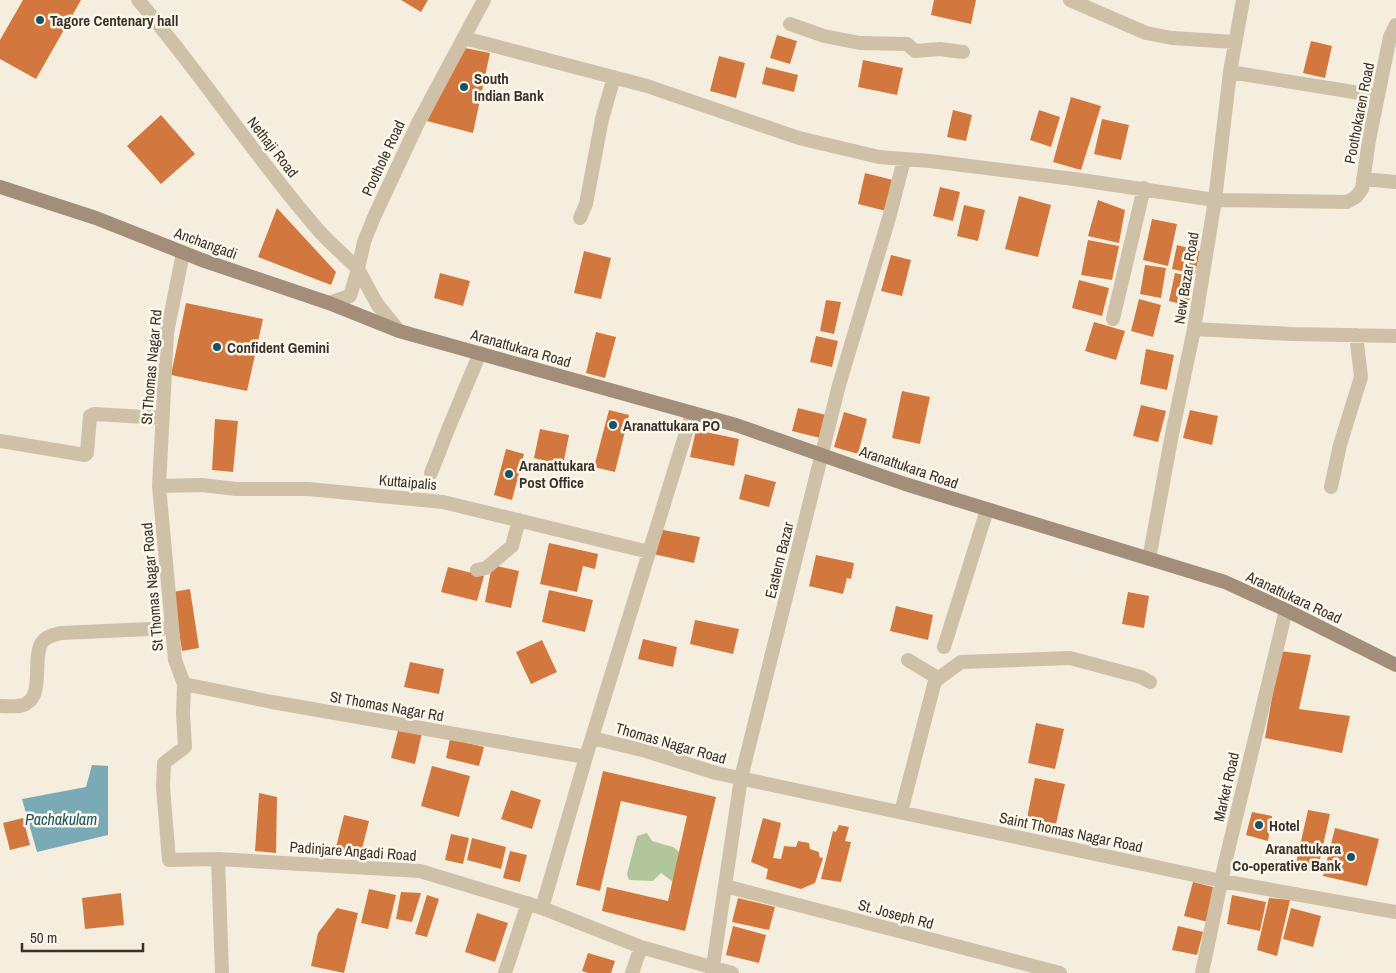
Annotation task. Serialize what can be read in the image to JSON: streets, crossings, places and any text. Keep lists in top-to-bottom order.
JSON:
{
  "streets": {
    "main road": ["Anchangadi", "Aranattukara Road"],
    "street": [
      "Poothokaren Road",
      "Nethaji Road",
      "Poothole Road",
      "New Bazar Road",
      "St Thomas Nagar Rd",
      "Kuttaipalis",
      "Eastern Bazar",
      "St Thomas Nagar Road",
      "Thomas Nagar Road",
      "Market Road",
      "Saint Thomas Nagar Road",
      "Padinjare Angadi Road",
      "St. Joseph Rd"
    ]
  },
  "crossings": [
    ["Poothokaren Road", "New Bazar Road"],
    ["Nethaji Road", "Poothole Road"],
    ["Anchangadi", "Aranattukara Road"],
    ["Anchangadi", "St Thomas Nagar Rd"],
    ["New Bazar Road", "Aranattukara Road"],
    ["Aranattukara Road", "Eastern Bazar"],
    ["Aranattukara Road", "Market Road"],
    ["St Thomas Nagar Rd", "Kuttaipalis"],
    ["St Thomas Nagar Rd", "St Thomas Nagar Road"],
    ["St Thomas Nagar Rd", "Padinjare Angadi Road"],
    ["Kuttaipalis", "St Thomas Nagar Road"],
    ["Eastern Bazar", "Thomas Nagar Road"],
    ["Eastern Bazar", "Saint Thomas Nagar Road"],
    ["Eastern Bazar", "Padinjare Angadi Road"],
    ["Eastern Bazar", "St. Joseph Rd"],
    ["St Thomas Nagar Road", "Padinjare Angadi Road"],
    ["Thomas Nagar Road", "Saint Thomas Nagar Road"],
    ["Market Road", "Saint Thomas Nagar Road"]
  ],
  "water": ["Pachakulam"],
  "places": [
    "Tagore Centenary hall",
    "South Indian Bank",
    "Confident Gemini",
    "Aranattukara PO",
    "Aranattukara Post Office",
    "Hotel",
    "Aranattukara Co-operative Bank"
  ],
  "scale_bar": "50 m"
}
